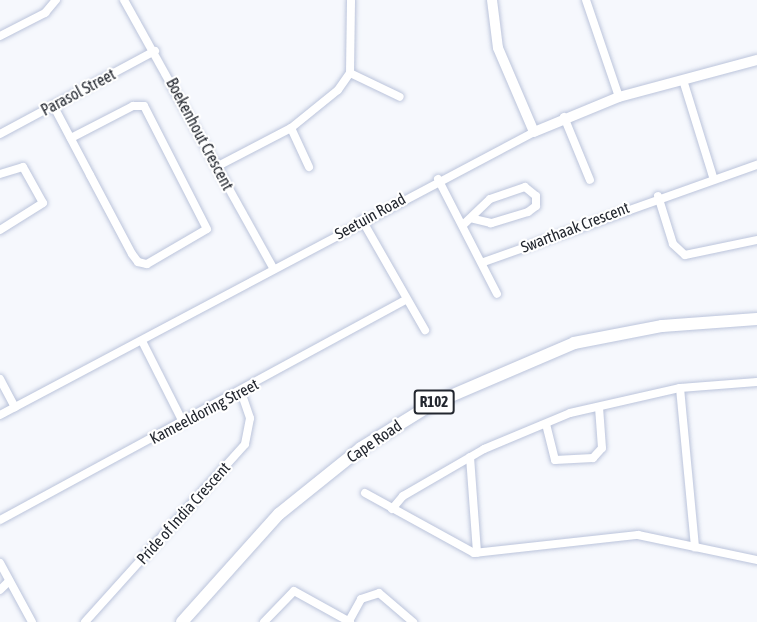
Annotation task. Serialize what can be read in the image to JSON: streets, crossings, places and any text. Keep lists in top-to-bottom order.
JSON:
{
  "streets": {
    "main road": ["R102", "Cape Road"],
    "street": [
      "Parasol Street",
      "Boekenhout Crescent",
      "Seetuin Road",
      "Swarthaak Crescent",
      "Kameeldoring Street",
      "Pride of India Crescent"
    ]
  },
  "crossings": [
    ["Parasol Street", "Boekenhout Crescent"],
    ["Boekenhout Crescent", "Seetuin Road"],
    ["Kameeldoring Street", "Pride of India Crescent"]
  ]
}
